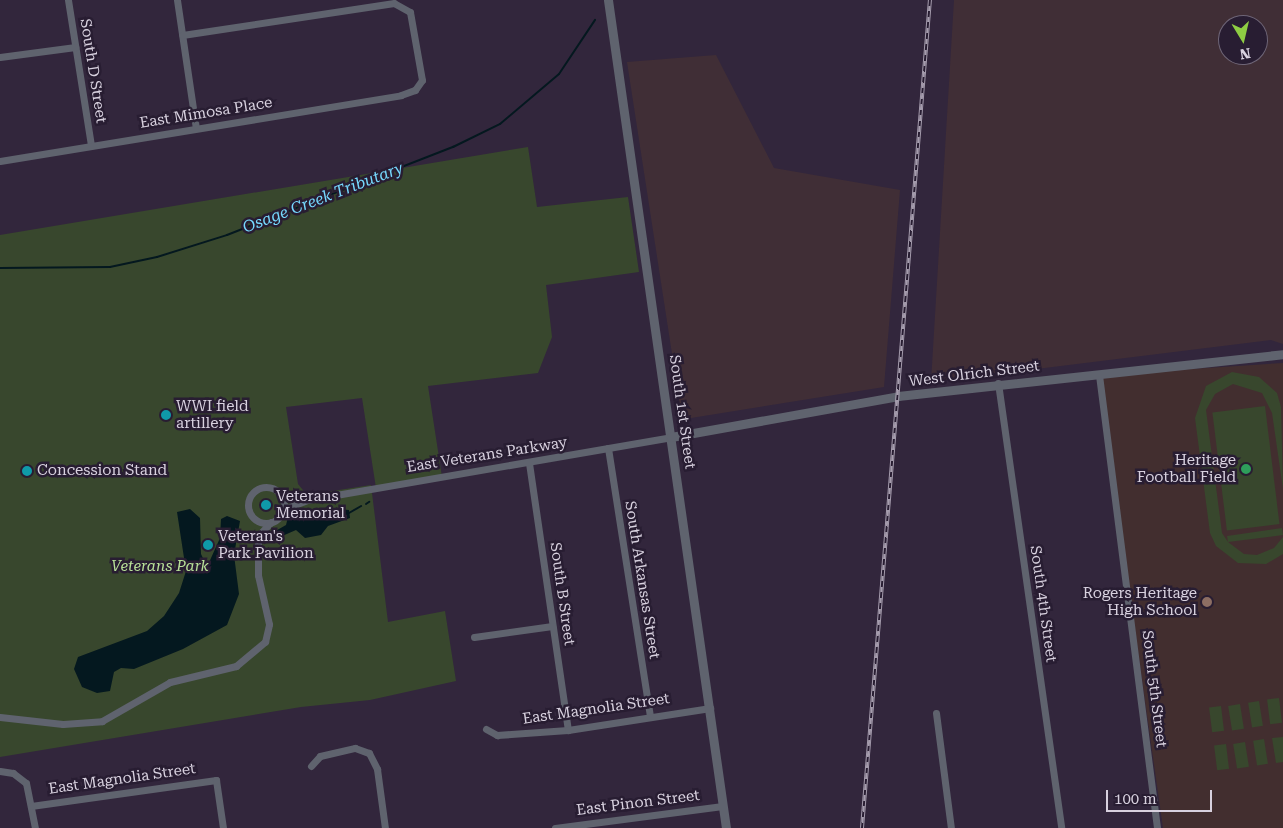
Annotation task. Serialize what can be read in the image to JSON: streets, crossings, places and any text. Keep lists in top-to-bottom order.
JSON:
{
  "streets": {
    "street": [
      "South D Street",
      "East Mimosa Place",
      "West Olrich Street",
      "South 1st Street",
      "East Veterans Parkway",
      "South Arkansas Street",
      "South B Street",
      "South 4th Street",
      "South 5th Street",
      "East Magnolia Street",
      "East Pinon Street"
    ]
  },
  "crossings": [
    ["South D Street", "East Mimosa Place"],
    ["West Olrich Street", "South 1st Street"],
    ["West Olrich Street", "East Veterans Parkway"],
    ["West Olrich Street", "South 4th Street"],
    ["West Olrich Street", "South 5th Street"],
    ["South 1st Street", "East Veterans Parkway"],
    ["South 1st Street", "East Magnolia Street"],
    ["South 1st Street", "East Pinon Street"],
    ["East Veterans Parkway", "South Arkansas Street"],
    ["East Veterans Parkway", "South B Street"],
    ["South Arkansas Street", "East Magnolia Street"],
    ["South B Street", "East Magnolia Street"]
  ],
  "water": ["Osage Creek Tributary"],
  "parks": ["Veterans Park"],
  "places": [
    "WWI field artillery",
    "Heritage Football Field",
    "Concession Stand",
    "Veterans Memorial",
    "Veteran's Park Pavilion",
    "Rogers Heritage High School"
  ],
  "scale_bar": "100 m",
  "north": "bottom"
}
